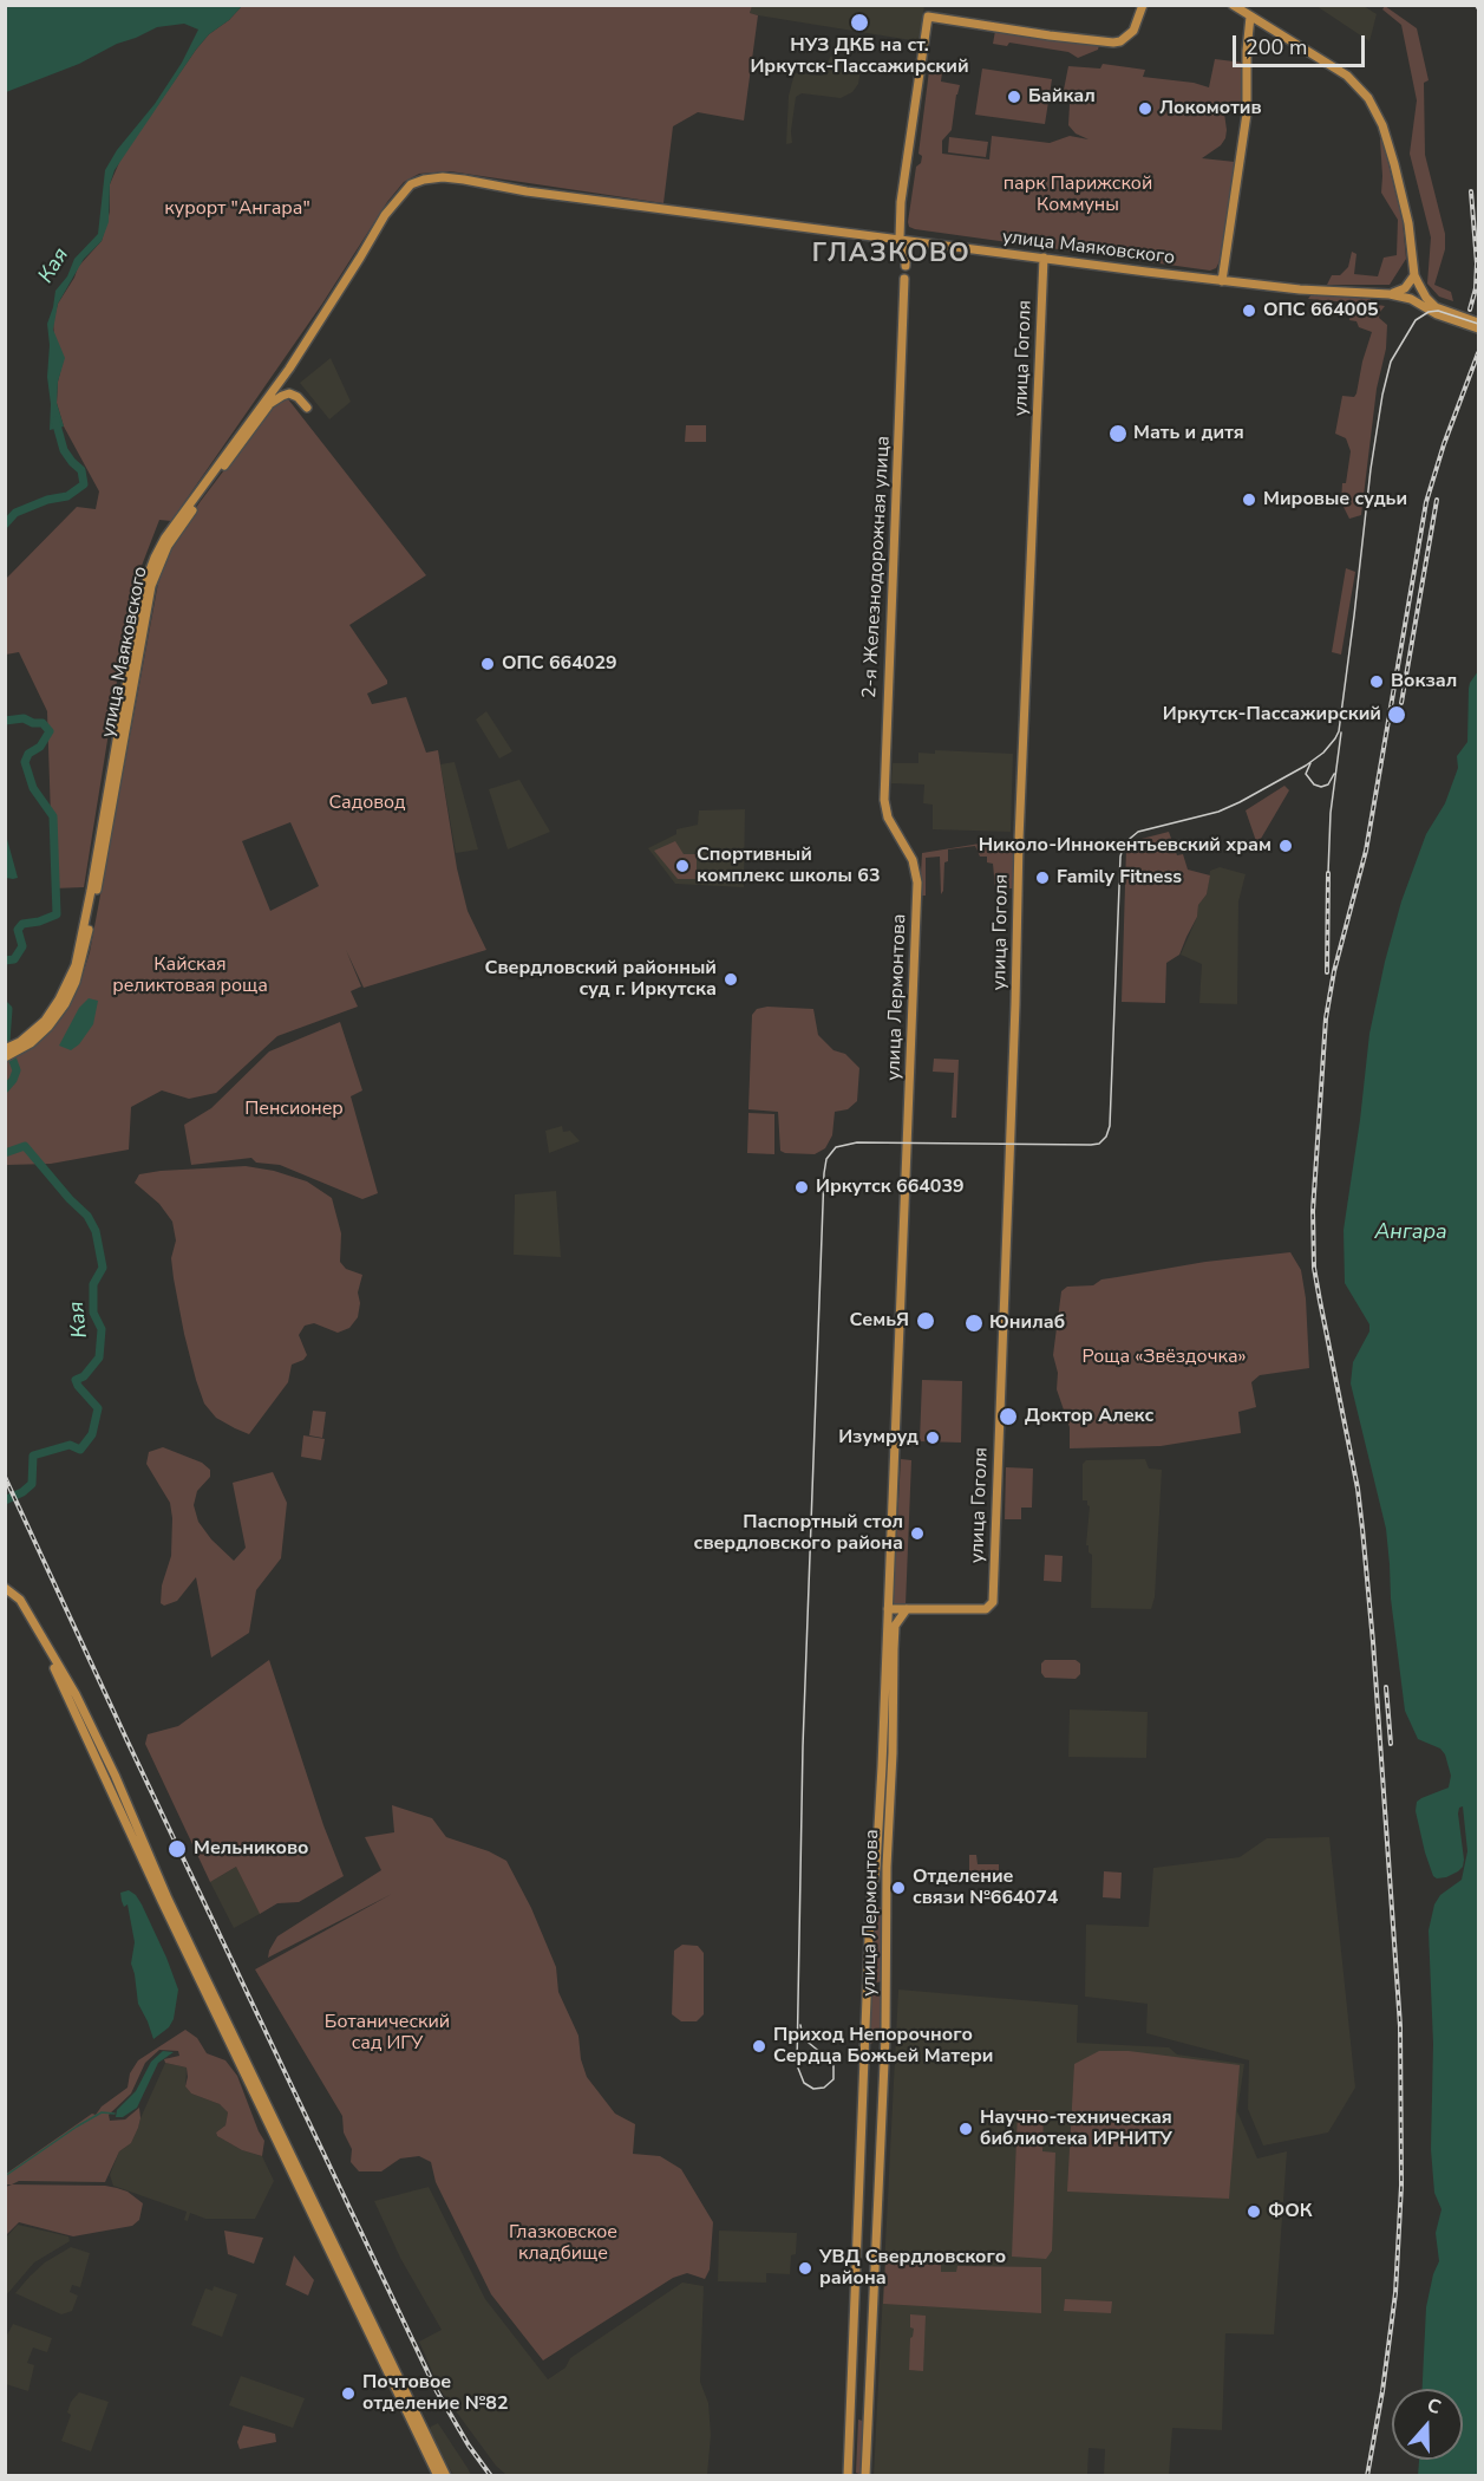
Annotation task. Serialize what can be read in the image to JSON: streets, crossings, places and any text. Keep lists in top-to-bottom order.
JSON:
{
  "streets": {
    "main road": [
      "улица Маяковского",
      "улица Гоголя",
      "2-я Железнодорожная улица",
      "улица Лермонтова"
    ]
  },
  "crossings": [
    ["улица Маяковского", "улица Гоголя"],
    ["2-я Железнодорожная улица", "улица Лермонтова"]
  ],
  "districts": ["ГЛАЗКОВО"],
  "water": ["Кая", "Ангара"],
  "parks": [
    "парк Парижской Коммуны",
    "курорт \"Ангара\"",
    "Садовод",
    "Кайская реликтовая роща",
    "Пенсионер",
    "Роща «Звёздочка»",
    "Ботанический сад ИГУ",
    "Глазковское кладбище"
  ],
  "places": [
    "НУЗ ДКБ на ст. Иркутск-Пассажирский",
    "Байкал",
    "Локомотив",
    "ОПС 664005",
    "Мать и дитя",
    "Мировые судьи",
    "ОПС 664029",
    "Вокзал",
    "Иркутск-Пассажирский",
    "Николо-Иннокентьевский храм",
    "Спортивный комплекс школы 63",
    "Family Fitness",
    "Свердловский районный суд г. Иркутска",
    "Иркутск 664039",
    "СемьЯ",
    "Юнилаб",
    "Доктор Алекс",
    "Изумруд",
    "Паспортный стол свердловского района",
    "Мельниково",
    "Отделение связи №664074",
    "Приход Непорочного Сердца Божьей Матери",
    "Научно-техническая библиотека ИРНИТУ",
    "ФОК",
    "УВД Свердловского района",
    "Почтовое отделение №82"
  ],
  "scale_bar": "200 m",
  "north": "top"
}
